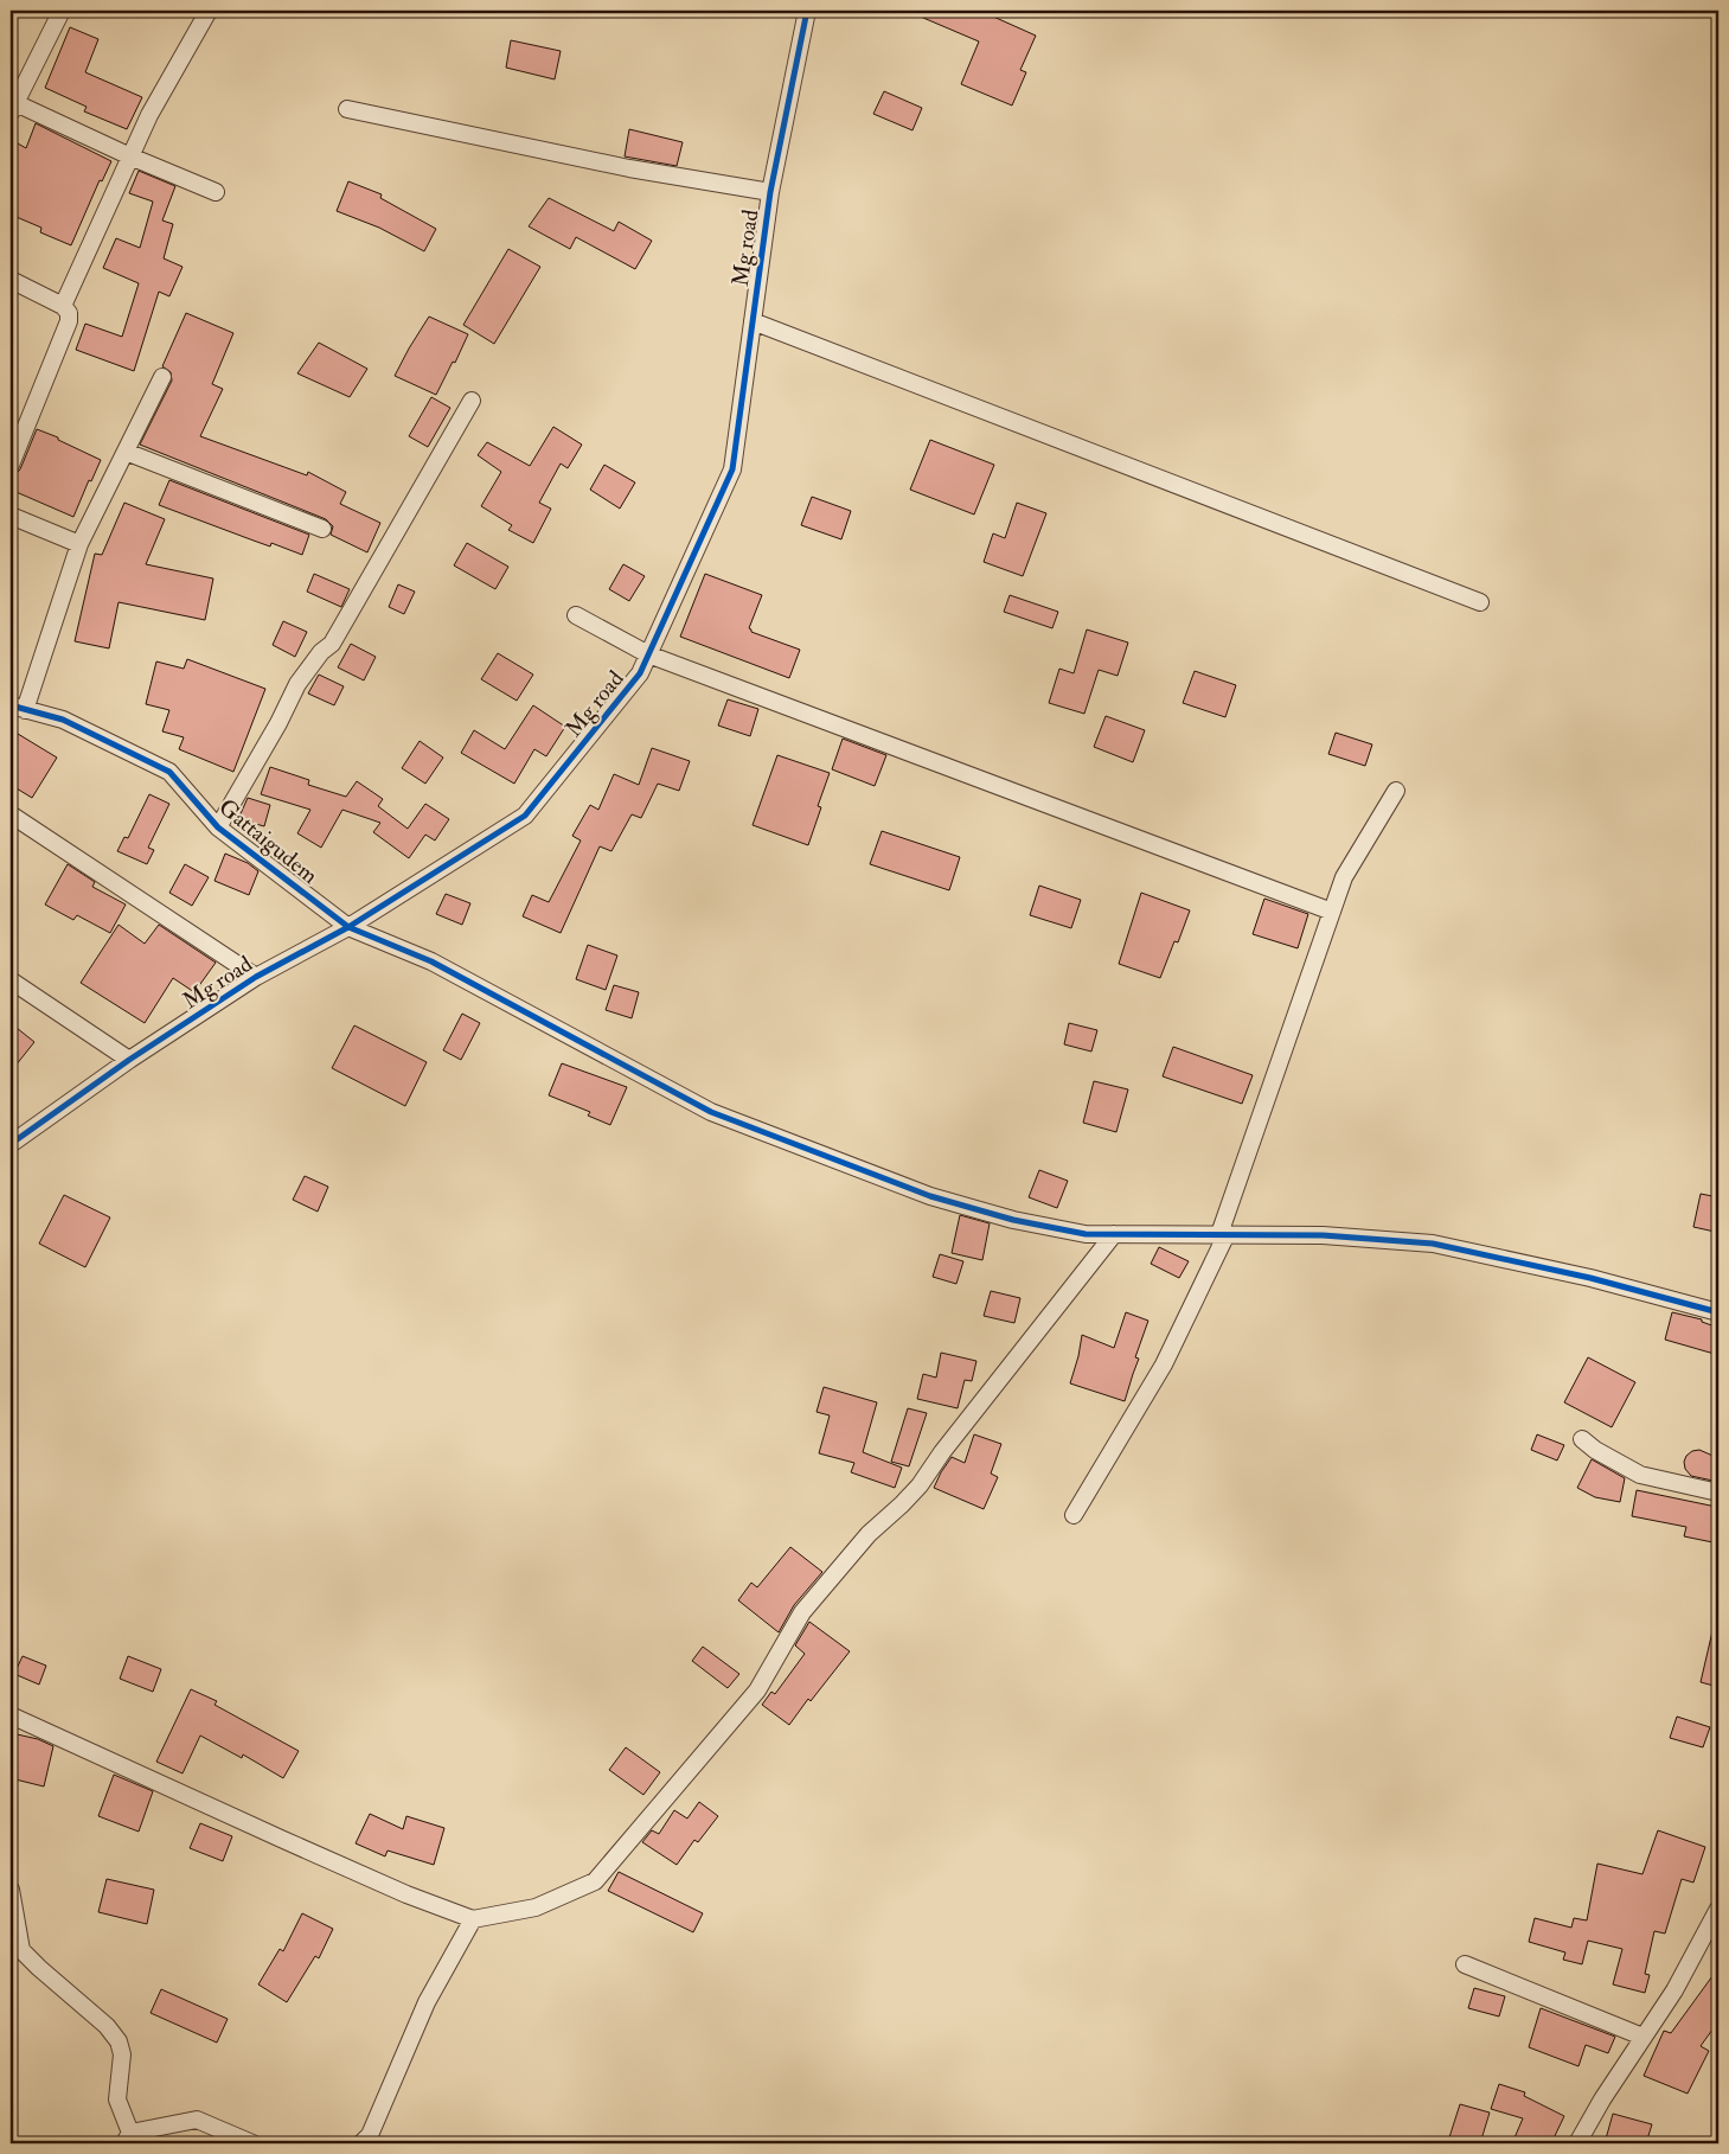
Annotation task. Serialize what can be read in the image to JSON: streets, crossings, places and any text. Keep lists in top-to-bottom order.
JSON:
{
  "streets": {
    "street": ["Mg road", "Gattaigudem"]
  },
  "crossings": [
    ["Mg road", "Gattaigudem"]
  ]
}
